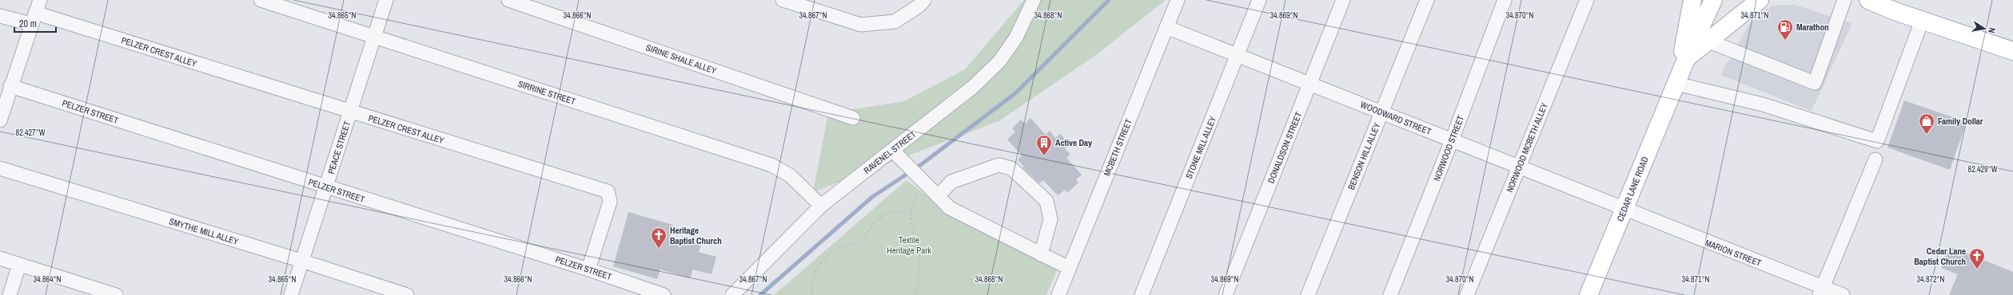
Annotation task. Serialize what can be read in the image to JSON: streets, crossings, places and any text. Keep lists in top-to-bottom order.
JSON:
{
  "streets": {
    "main road": ["CEDAR LANE ROAD"],
    "street": [
      "PELZER CREST ALLEY",
      "SIRINE SHALE ALLEY",
      "SIRRINE STREET",
      "PELZER STREET",
      "WOODWARD STREET",
      "PEACE STREET",
      "MCBETH STREET",
      "STONE MILL ALLEY",
      "DONALDSON STREET",
      "NORWOOD MCBETH ALLEY",
      "NORWOOD STREET",
      "RAVENEL STREET",
      "BENSON HILL ALLEY",
      "SMYTHE MILL ALLEY",
      "MARION STREET"
    ]
  },
  "crossings": [
    ["PELZER CREST ALLEY", "PELZER STREET"],
    ["PELZER CREST ALLEY", "PEACE STREET"],
    ["SIRRINE STREET", "PEACE STREET"],
    ["SIRRINE STREET", "RAVENEL STREET"],
    ["PELZER STREET", "PEACE STREET"],
    ["WOODWARD STREET", "MCBETH STREET"],
    ["WOODWARD STREET", "STONE MILL ALLEY"],
    ["WOODWARD STREET", "DONALDSON STREET"],
    ["WOODWARD STREET", "NORWOOD MCBETH ALLEY"],
    ["WOODWARD STREET", "NORWOOD STREET"],
    ["WOODWARD STREET", "BENSON HILL ALLEY"],
    ["WOODWARD STREET", "CEDAR LANE ROAD"],
    ["WOODWARD STREET", "MARION STREET"],
    ["PEACE STREET", "SMYTHE MILL ALLEY"],
    ["CEDAR LANE ROAD", "MARION STREET"]
  ],
  "parks": ["Textile Heritage Park"],
  "places": {
    "fuel station": ["Marathon"],
    "shop": ["Family Dollar"],
    "building": ["Active Day"],
    "church": ["Heritage Baptist Church", "Cedar Lane Baptist Church"]
  },
  "scale_bar": "20 m",
  "north": "right",
  "coordinates": [
    "34.871°N",
    "34.865°N",
    "34.866°N",
    "34.867°N",
    "34.868°N",
    "34.869°N",
    "34.870°N",
    "82.427°W",
    "82.429°W",
    "34.864°N",
    "34.872°N"
  ]
}
